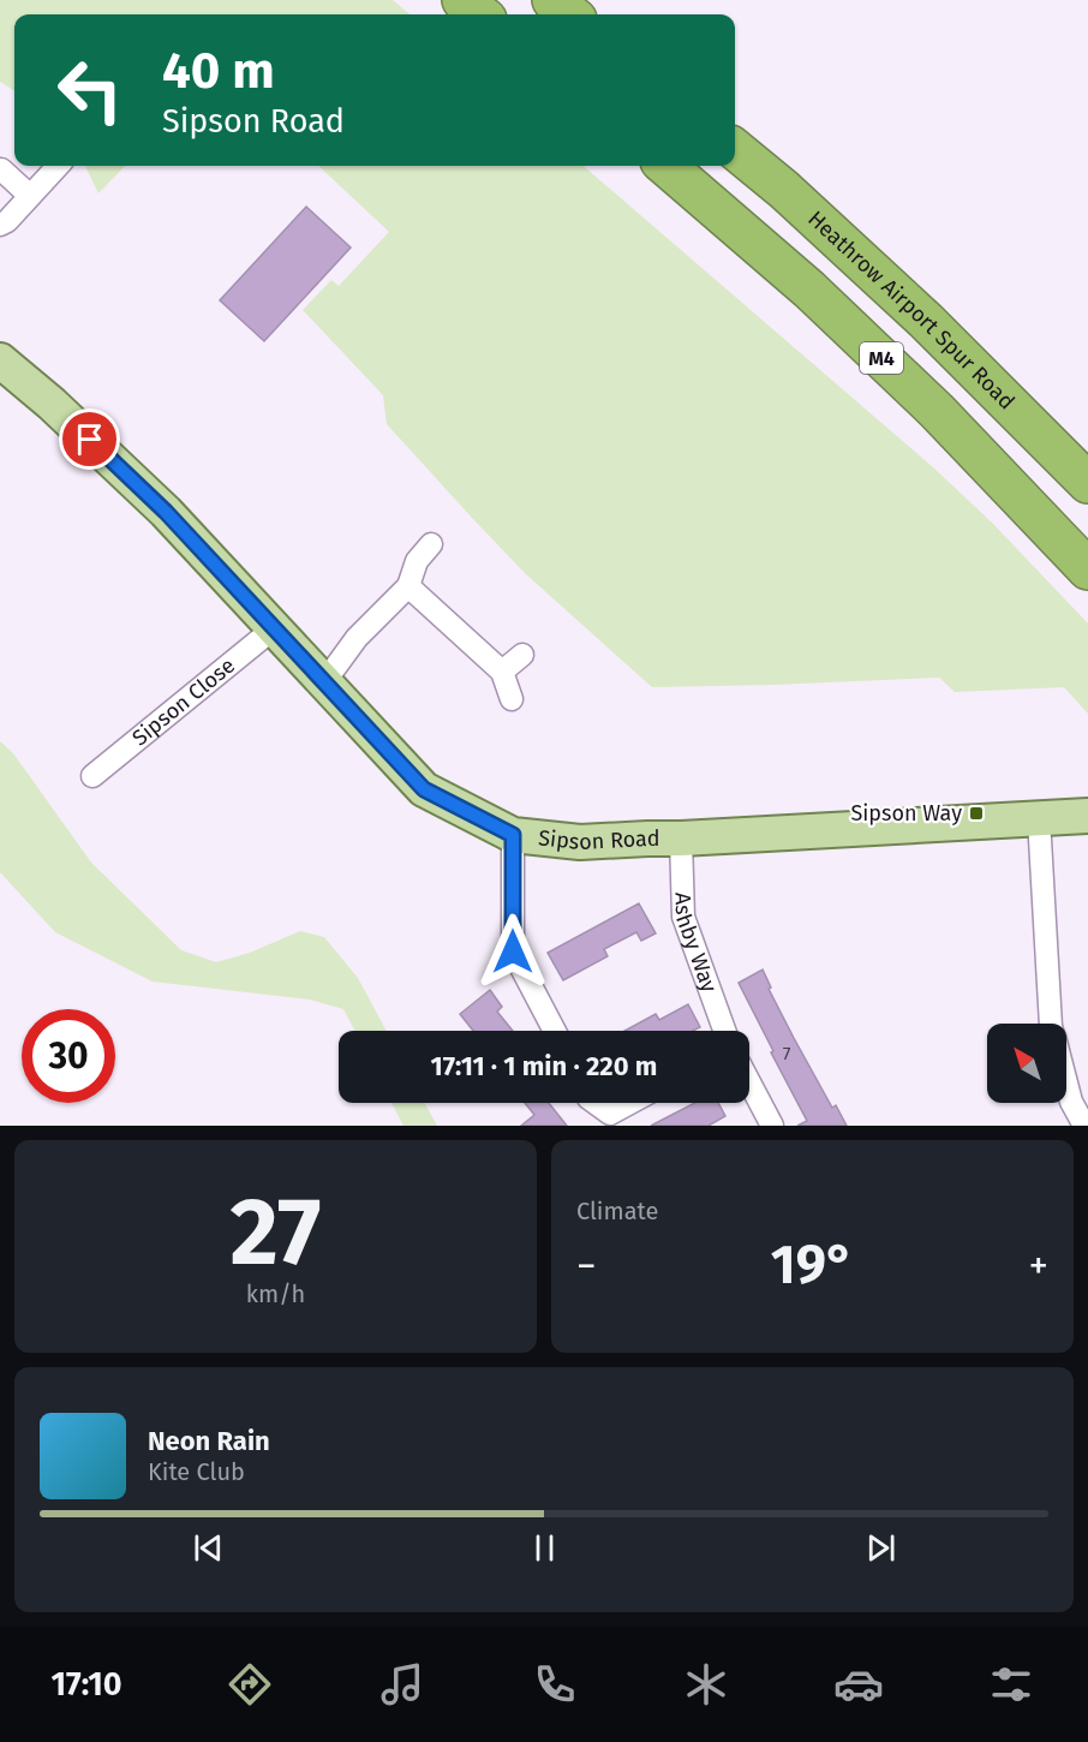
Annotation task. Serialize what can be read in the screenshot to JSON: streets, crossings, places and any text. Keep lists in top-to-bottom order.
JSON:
{
  "streets": {
    "highway": ["Heathrow Airport Spur Road", "M4"],
    "main road": ["Sipson Road"],
    "street": ["Sipson Close", "Ashby Way"]
  },
  "crossings": [
    ["Sipson Close", "Sipson Road"],
    ["Sipson Road", "Ashby Way"]
  ],
  "places": {
    "transit": ["Sipson Way"]
  },
  "house_numbers": ["7"],
  "north": "top left",
  "page": {
    "turn": ["40 m", "Sipson Road"],
    "limit": "30",
    "trip": "17:11 · 1 min · 220 m",
    "tile": [
      ["27", "km/h"],
      "Climate"
    ],
    "heat": ["−", "19°", "+"],
    "song": ["Neon Rain", "Kite Club"],
    "tabs": "17:10"
  }
}
